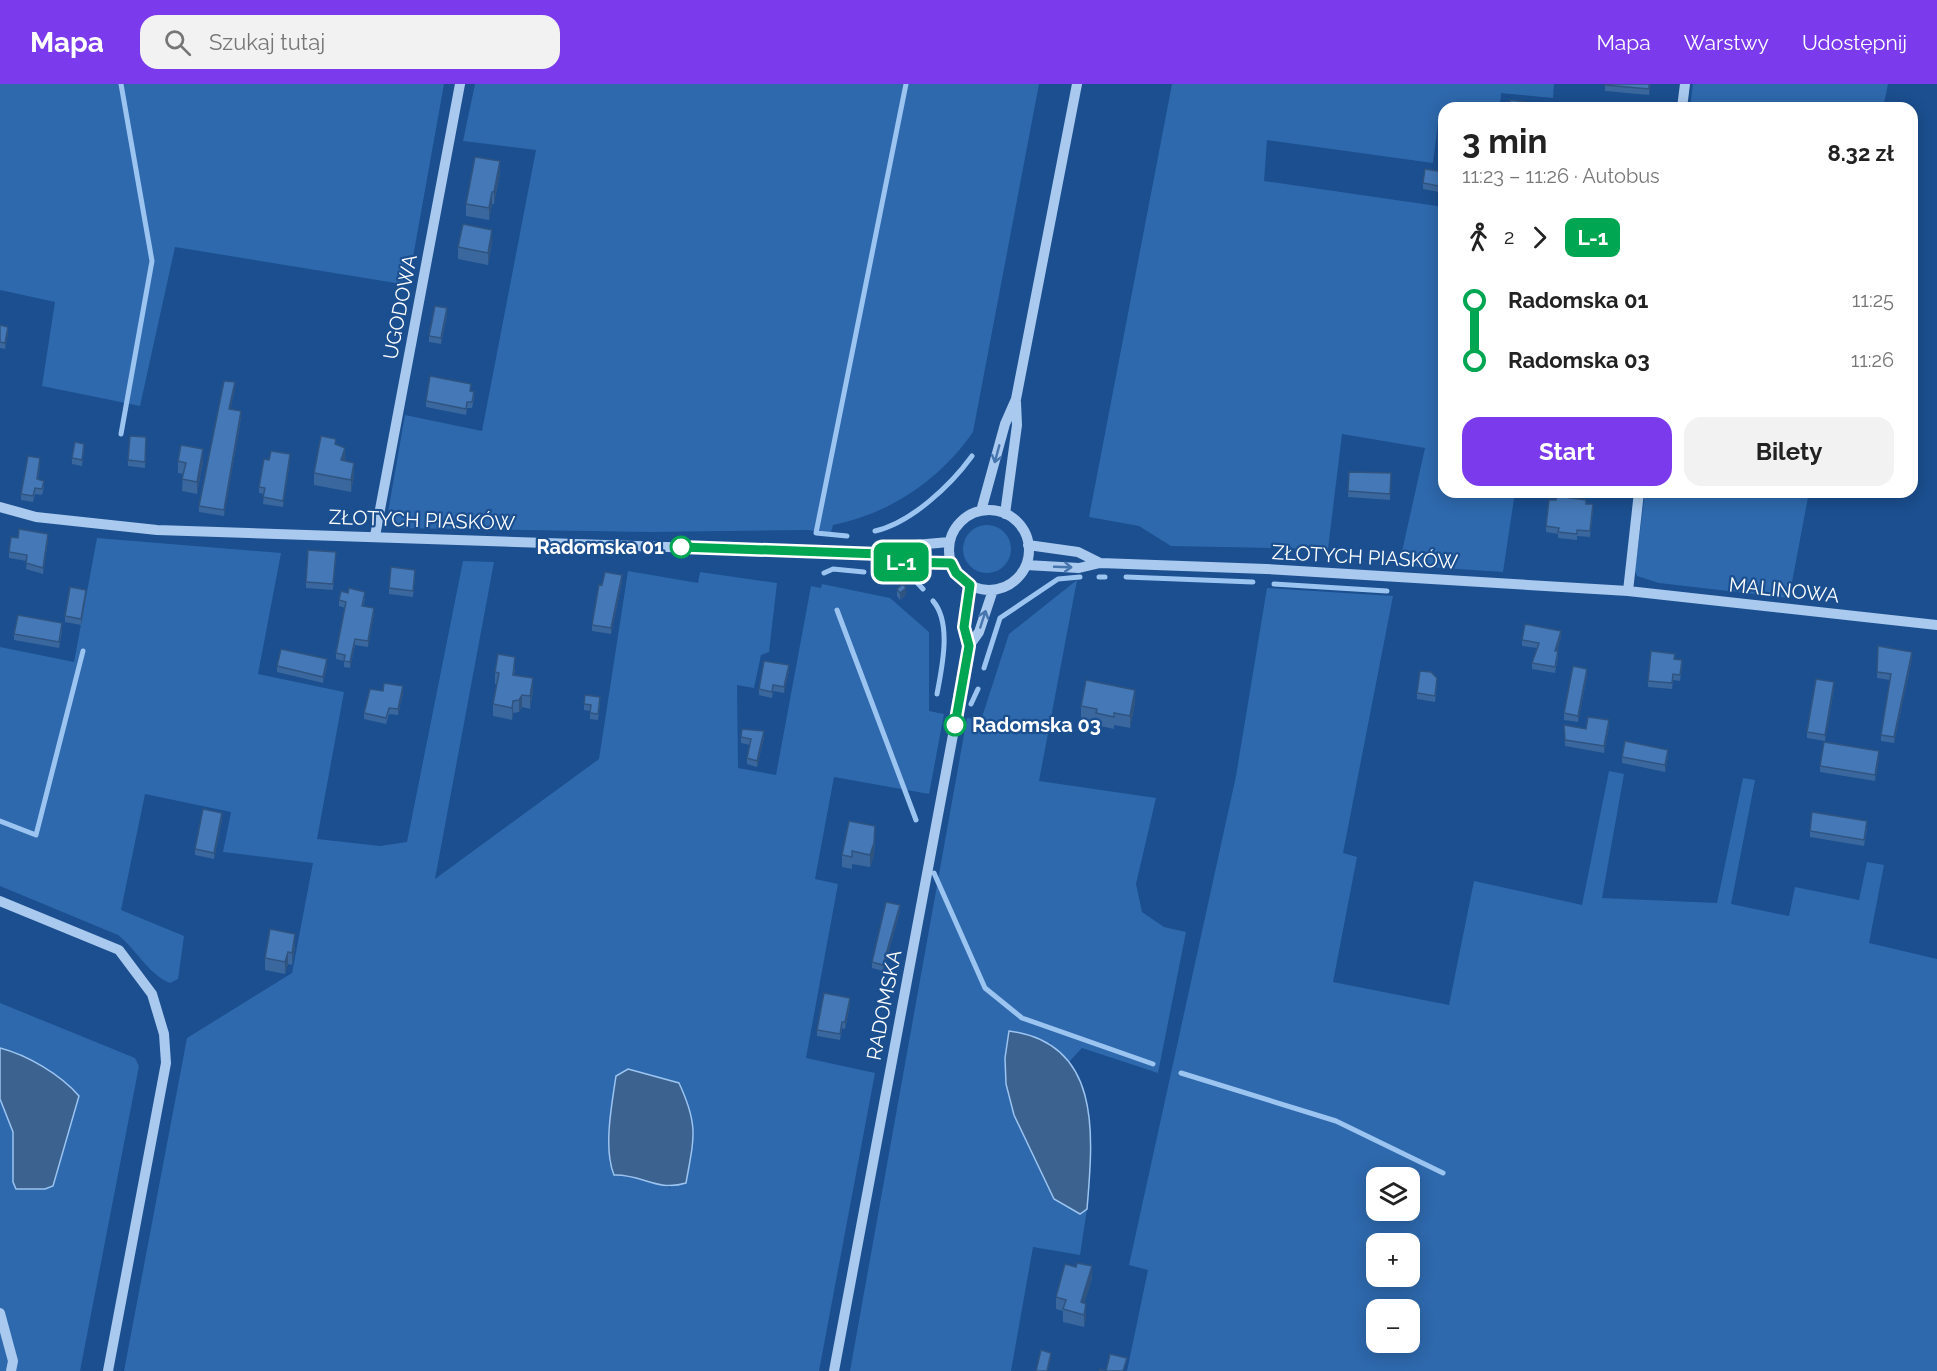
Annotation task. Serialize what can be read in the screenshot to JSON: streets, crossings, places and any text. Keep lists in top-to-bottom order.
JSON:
{
  "streets": {
    "street": [
      "UGODOWA",
      "ZŁOTYCH PIASKÓW",
      "MALINOWA",
      "RADOMSKA"
    ]
  },
  "crossings": [
    ["UGODOWA", "ZŁOTYCH PIASKÓW"],
    ["ZŁOTYCH PIASKÓW", "MALINOWA"],
    ["ZŁOTYCH PIASKÓW", "RADOMSKA"]
  ],
  "places": ["Radomska 01", "Radomska 03"],
  "lines": ["bus line L-1"],
  "page": {
    "header": "Mapa",
    "search": "Szukaj tutaj",
    "nav": ["Mapa", "Warstwy", "Udostępnij"],
    "on_map": "L-1",
    "heading": ["3 min", "11:23 – 11:26 · Autobus", "8.32 zł"],
    "legs": ["2", "L-1"],
    "list": [
      {
        "name": "Radomska 01",
        "value": "11:25"
      },
      {
        "name": "Radomska 03",
        "value": "11:26"
      }
    ],
    "buttons": ["Start", "Bilety"],
    "map_buttons": ["+", "−"]
  }
}
